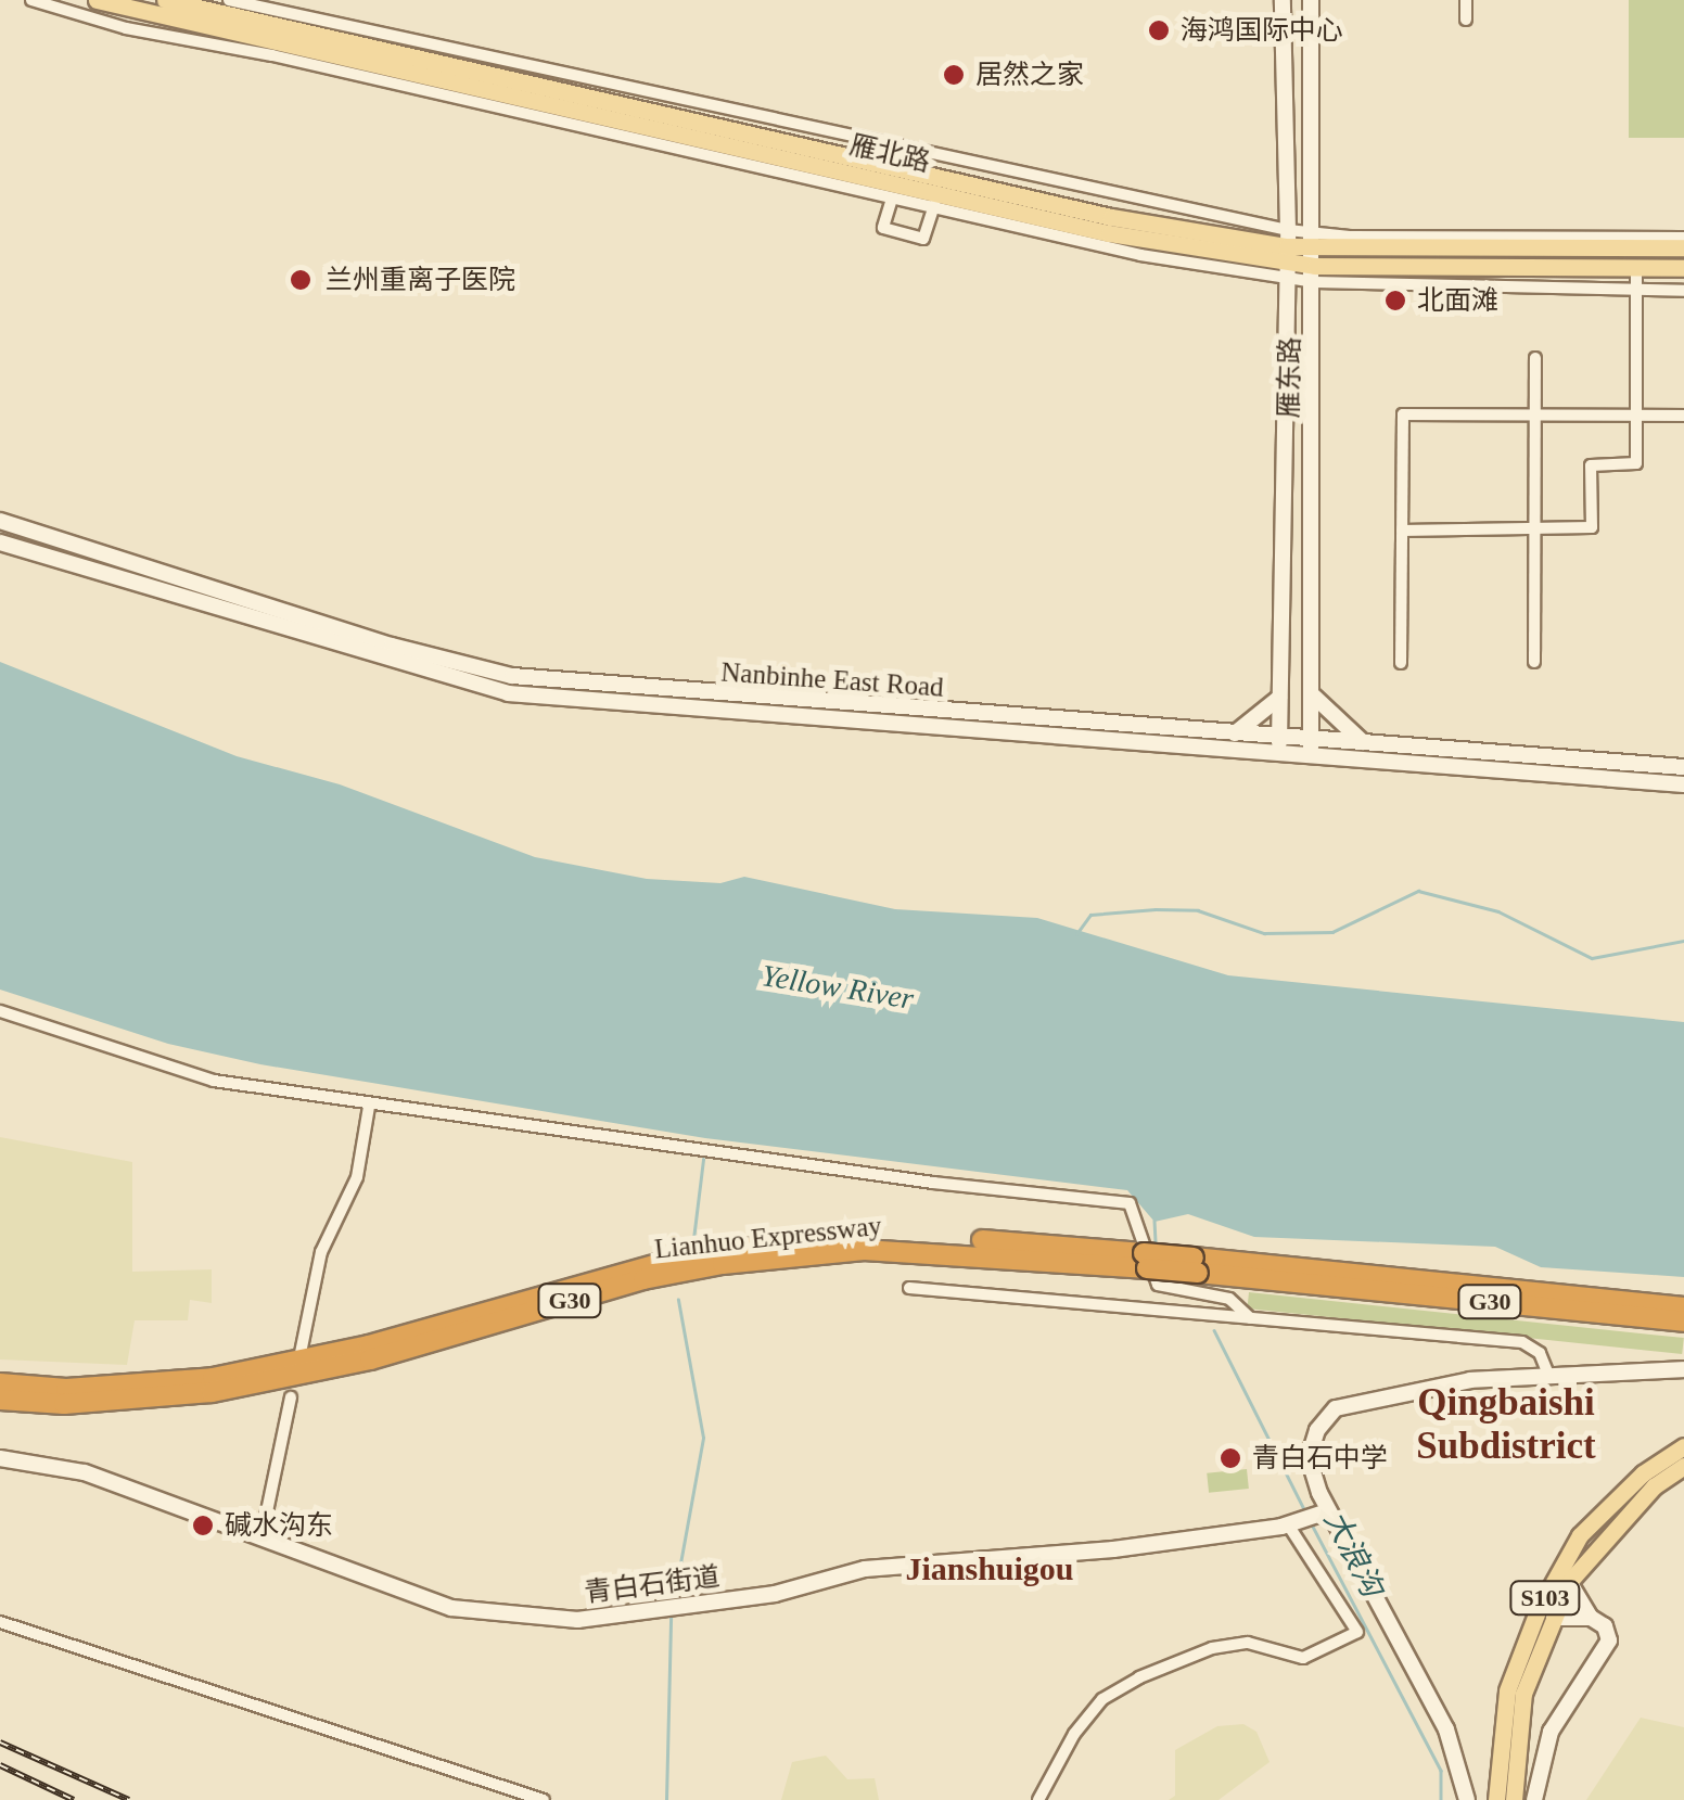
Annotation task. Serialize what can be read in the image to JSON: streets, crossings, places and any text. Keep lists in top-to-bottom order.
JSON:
{
  "streets": {
    "highway": ["Lianhuo Expressway", "G30"],
    "main road": [
      "雁北路",
      "雁东路",
      "Nanbinhe East Road",
      "青白石街道",
      "S103"
    ]
  },
  "crossings": [
    ["雁北路", "雁东路"],
    ["雁东路", "Nanbinhe East Road"]
  ],
  "districts": ["Qingbaishi Subdistrict", "Jianshuigou"],
  "water": ["Yellow River", "大浪沟"],
  "places": [
    "海鸿国际中心",
    "居然之家",
    "兰州重离子医院",
    "北面滩",
    "青白石中学",
    "碱水沟东"
  ]
}
